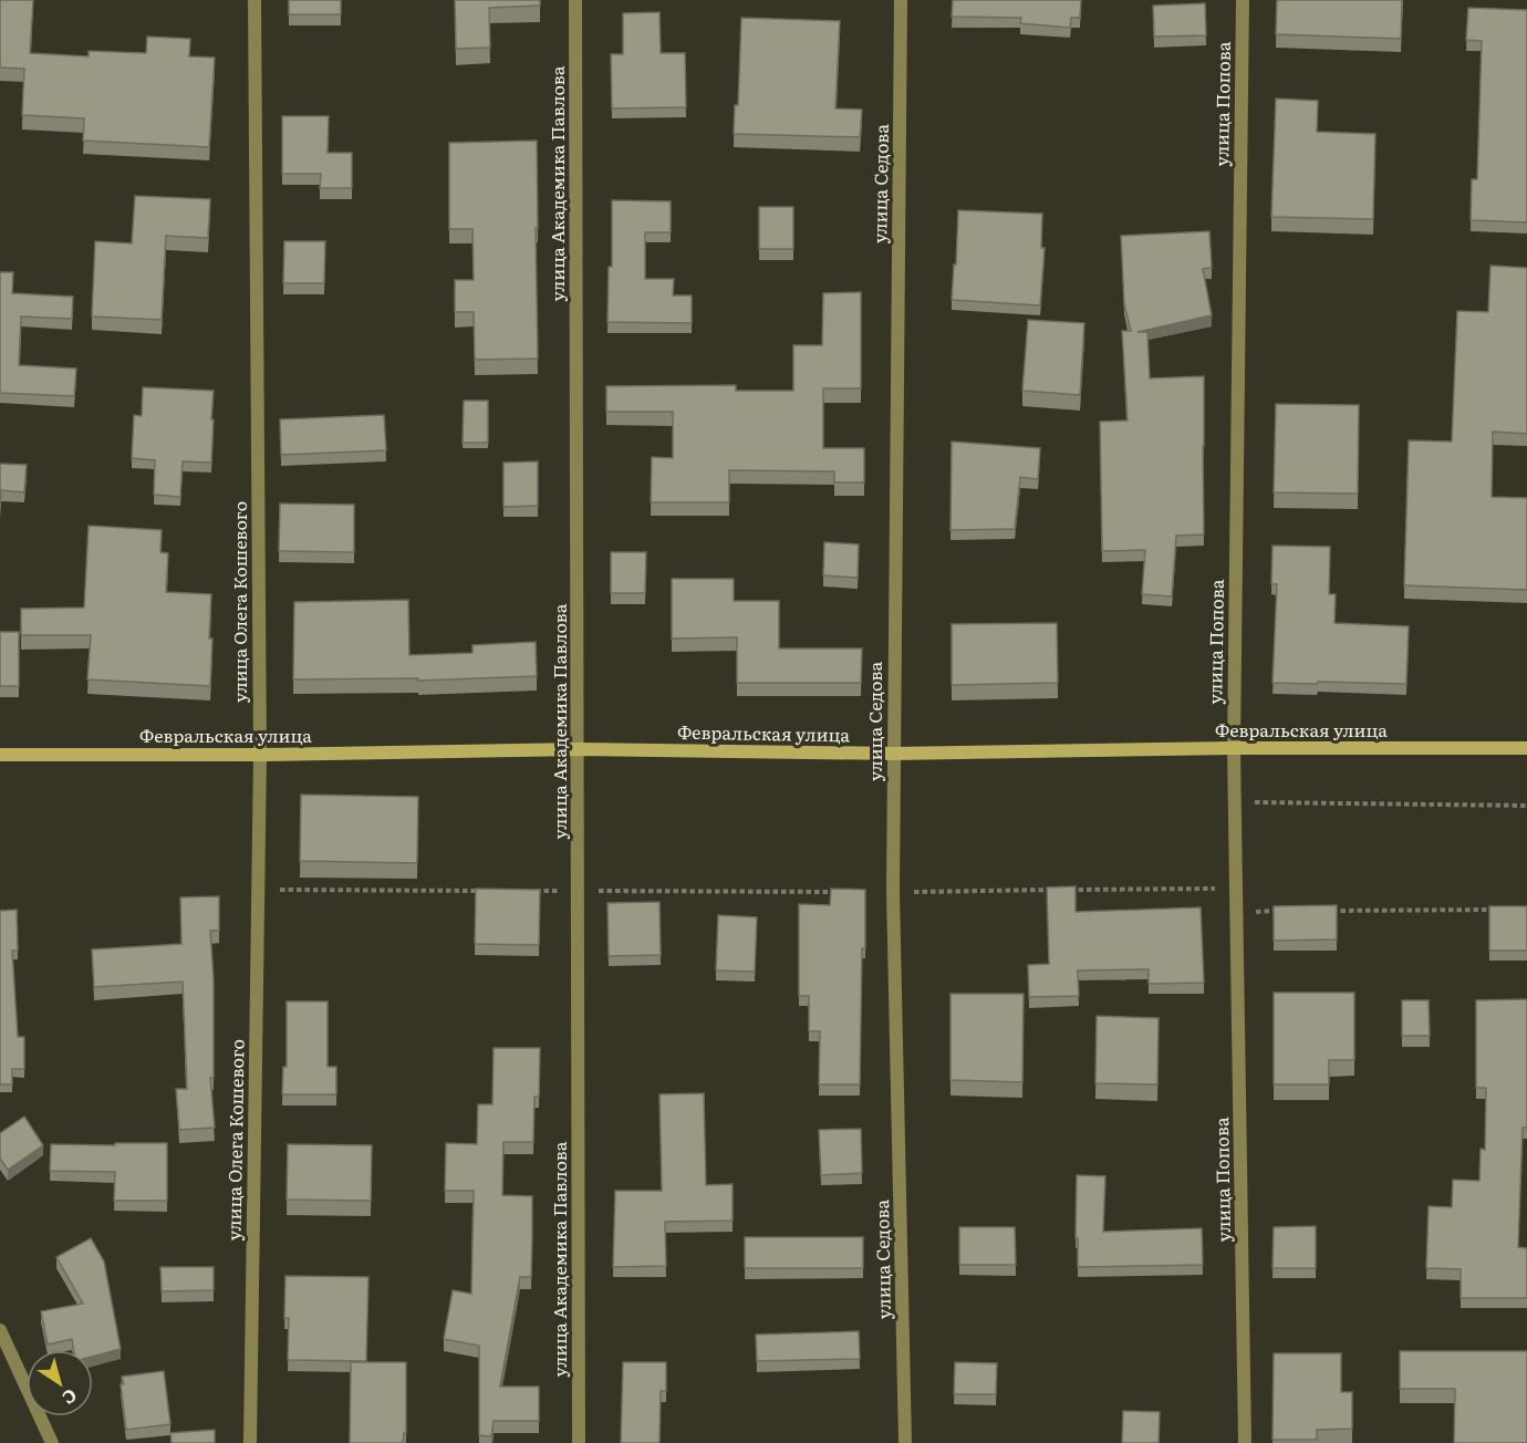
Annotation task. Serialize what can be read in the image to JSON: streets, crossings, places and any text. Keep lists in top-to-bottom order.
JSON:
{
  "streets": {
    "street": [
      "улица Попова",
      "улица Академика Павлова",
      "улица Седова",
      "улица Олега Кошевого",
      "Февральская улица"
    ]
  },
  "crossings": [
    ["улица Попова", "Февральская улица"],
    ["улица Академика Павлова", "Февральская улица"],
    ["улица Седова", "Февральская улица"],
    ["улица Олега Кошевого", "Февральская улица"]
  ],
  "north": "bottom right"
}
